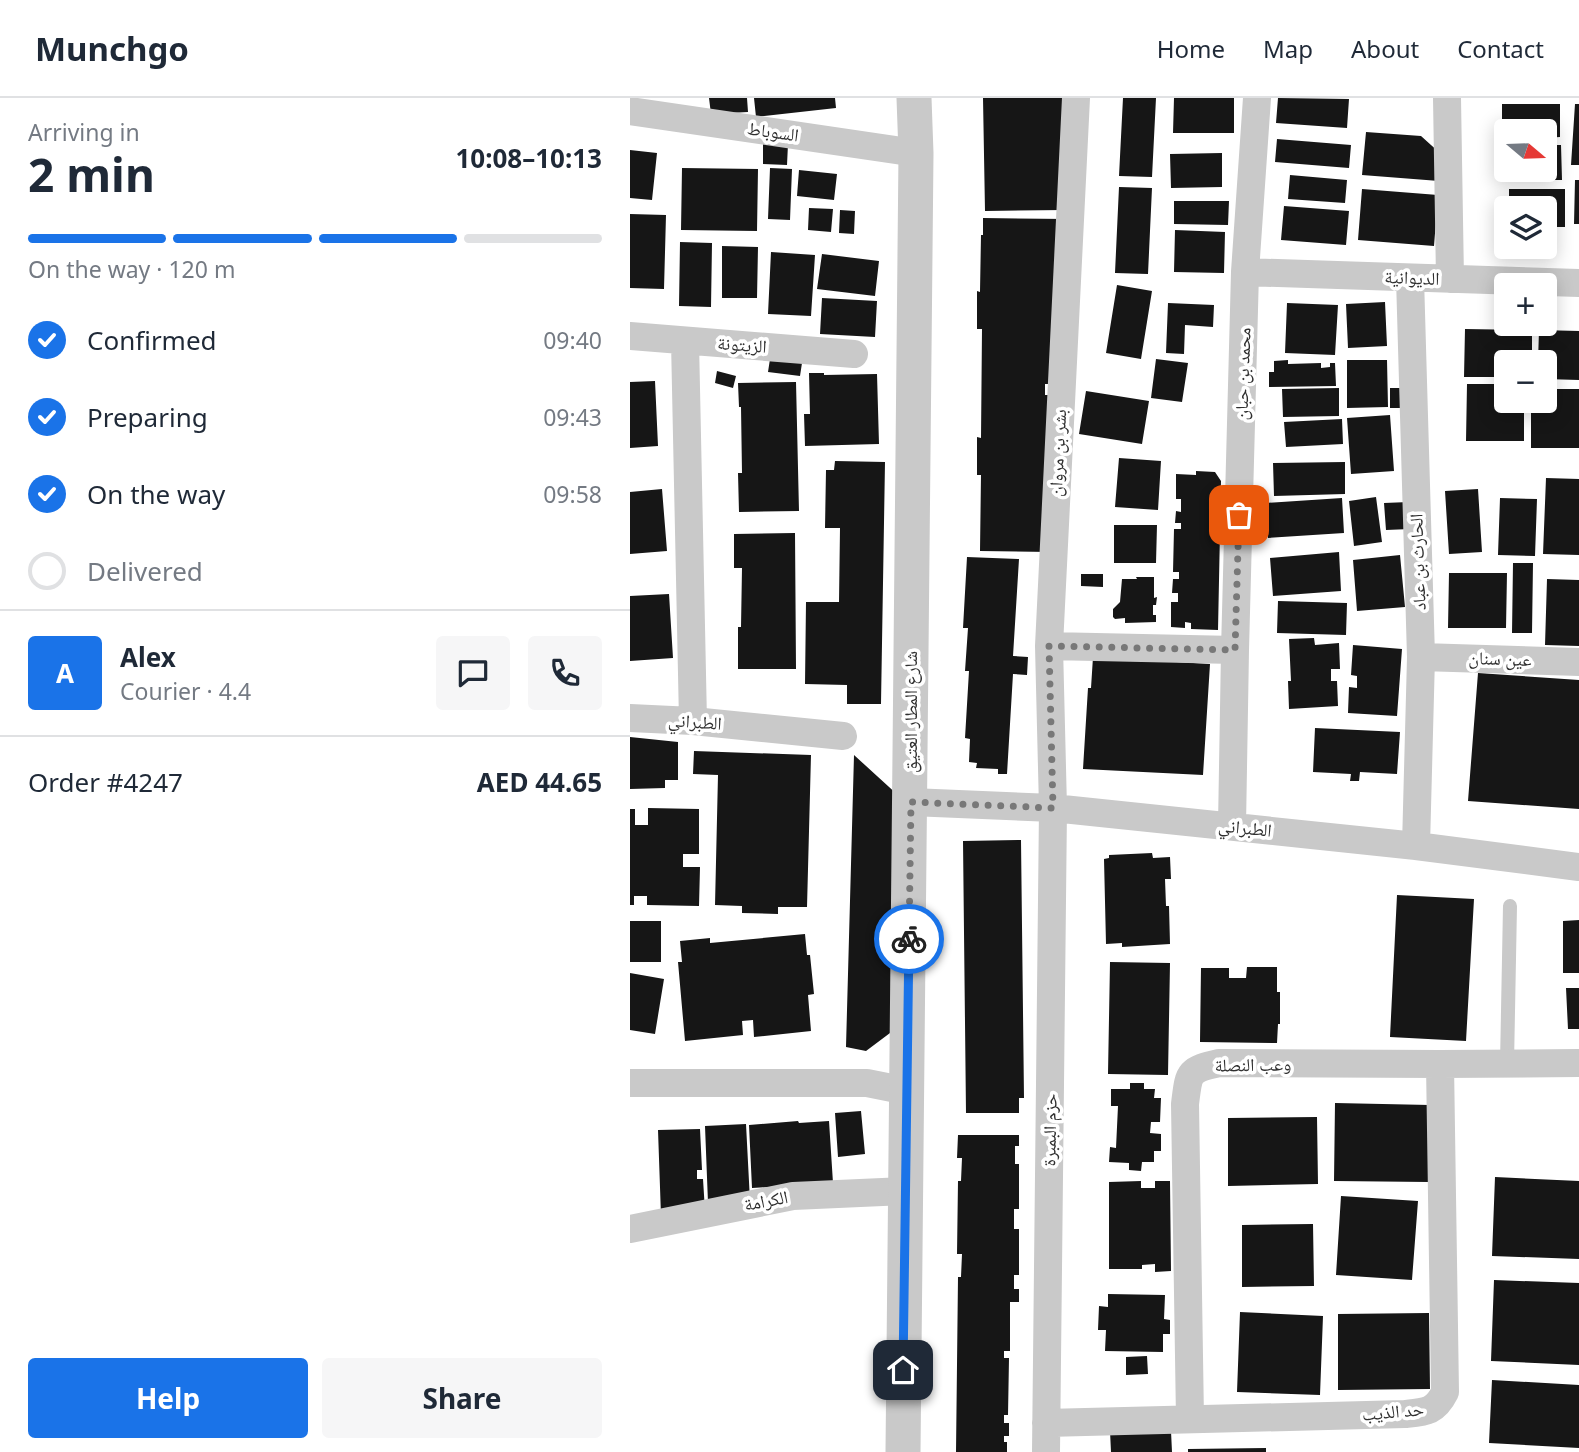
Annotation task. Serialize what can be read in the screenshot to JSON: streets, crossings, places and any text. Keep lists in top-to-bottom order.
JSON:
{
  "streets": {
    "street": [
      "السوباط",
      "الديوانية",
      "الزيتونة",
      "محمد بن حبان",
      "بشر بن مروان",
      "الحارث بن عباد",
      "عين سنان",
      "شارع المطار العتيق",
      "الطبراني",
      "وعب النصلة",
      "حزم البمبرة",
      "الكرامة",
      "حد الذيب"
    ]
  },
  "crossings": [
    ["السوباط", "شارع المطار العتيق"],
    ["الديوانية", "محمد بن حبان"],
    ["الديوانية", "الحارث بن عباد"],
    ["محمد بن حبان", "الطبراني"],
    ["بشر بن مروان", "الطبراني"],
    ["بشر بن مروان", "حزم البمبرة"],
    ["الحارث بن عباد", "عين سنان"],
    ["الحارث بن عباد", "الطبراني"],
    ["شارع المطار العتيق", "الطبراني"],
    ["شارع المطار العتيق", "الكرامة"],
    ["الطبراني", "حزم البمبرة"],
    ["وعب النصلة", "حد الذيب"],
    ["حزم البمبرة", "حد الذيب"]
  ],
  "north": "right",
  "page": {
    "header": "Munchgo",
    "nav": [
      "Home",
      "Map",
      "About",
      "Contact"
    ],
    "heading": ["2 min", "Arriving in", "10:08–10:13"],
    "panel": [
      "Alex",
      "Courier · 4.4",
      "Order #4247",
      "AED 44.65"
    ],
    "map_buttons": ["+", "−"],
    "bar": "On the way · 120 m",
    "list": [
      ["Confirmed", "09:40"],
      ["Preparing", "09:43"],
      ["On the way", "09:58"],
      "Delivered"
    ],
    "round": "A",
    "buttons": ["Help", "Share"]
  }
}
